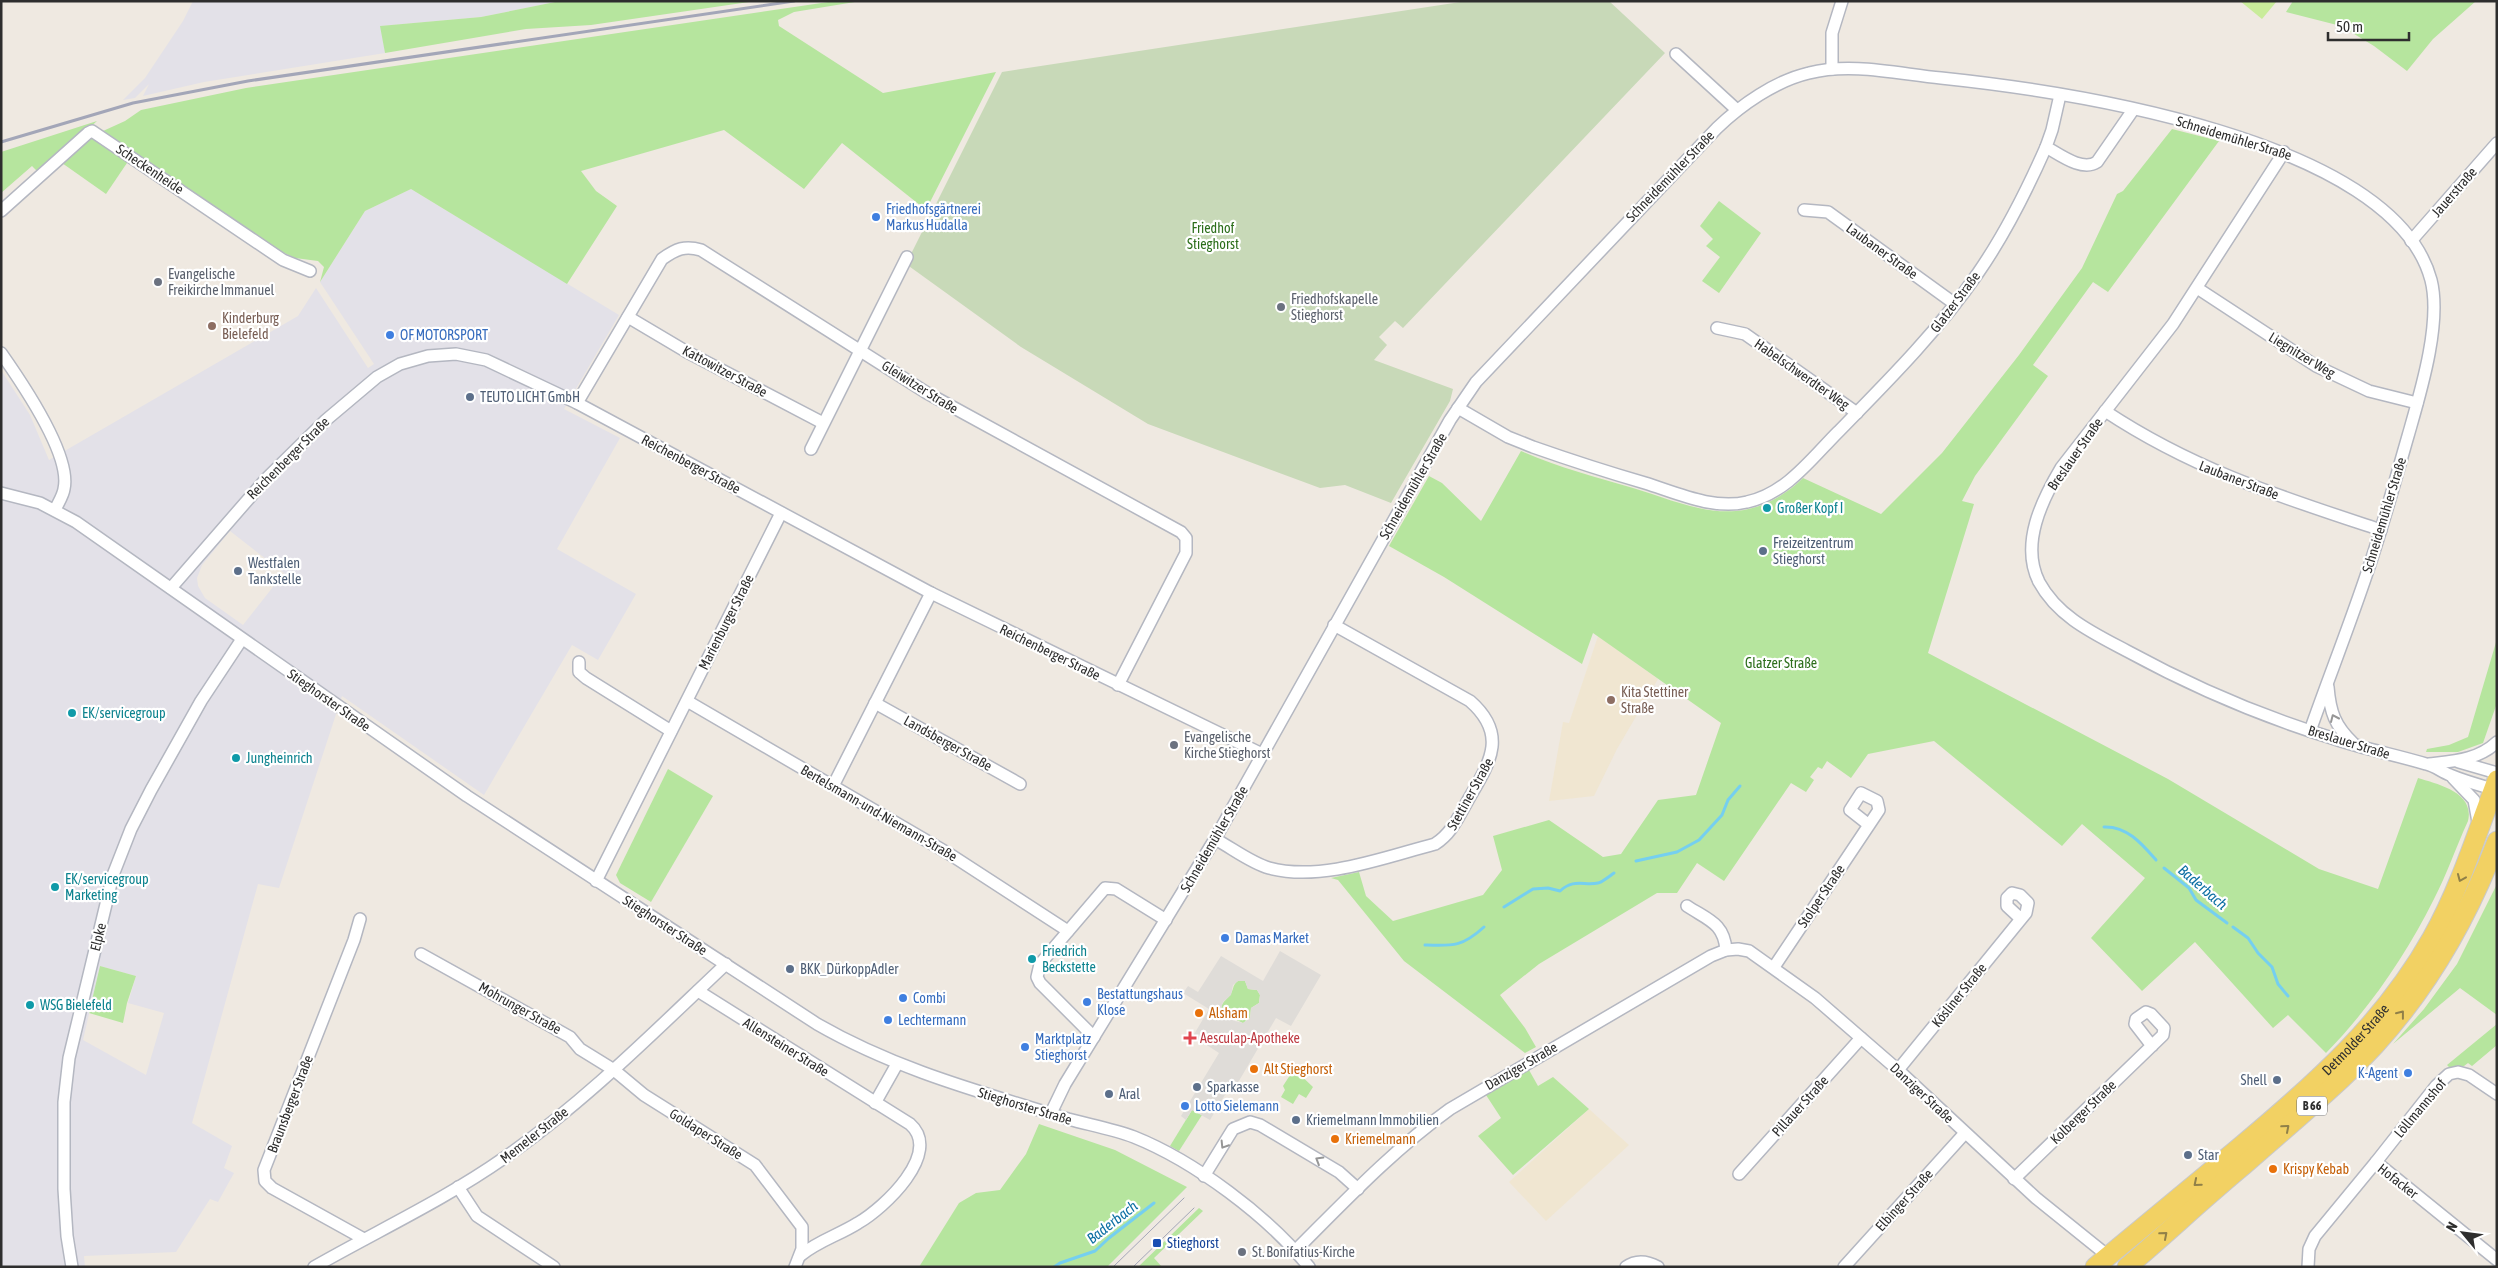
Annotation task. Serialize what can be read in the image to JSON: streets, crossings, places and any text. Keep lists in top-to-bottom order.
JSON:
{
  "streets": {
    "main road": ["Detmolder Straße", "B 66"],
    "street": [
      "Schneidemühler Straße",
      "Scheckenheide",
      "Jauerstraße",
      "Laubaner Straße",
      "Glatzer Straße",
      "Liegnitzer Weg",
      "Kattowitzer Straße",
      "Habelschwerdter Weg",
      "Gleiwitzer Straße",
      "Breslauer Straße",
      "Reichenberger Straße",
      "Marienburger Straße",
      "Stieghorster Straße",
      "Landsberger Straße",
      "Stettiner Straße",
      "Bertelsmann-und-Niemann-Straße",
      "Stolper Straße",
      "Elpke",
      "Kösliner Straße",
      "Mohrunger Straße",
      "Allensteiner Straße",
      "Danziger Straße",
      "Braunsberger Straße",
      "Pillauer Straße",
      "Löllmannshof",
      "Kolberger Straße",
      "Goldaper Straße",
      "Memeler Straße",
      "Hofacker",
      "Elbinger Straße"
    ]
  },
  "crossings": [
    ["Schneidemühler Straße", "Jauerstraße"],
    ["Schneidemühler Straße", "Laubaner Straße"],
    ["Schneidemühler Straße", "Glatzer Straße"],
    ["Schneidemühler Straße", "Liegnitzer Weg"],
    ["Schneidemühler Straße", "Breslauer Straße"],
    ["Schneidemühler Straße", "Reichenberger Straße"],
    ["Schneidemühler Straße", "Stieghorster Straße"],
    ["Schneidemühler Straße", "Stettiner Straße"],
    ["Laubaner Straße", "Glatzer Straße"],
    ["Laubaner Straße", "Breslauer Straße"],
    ["Glatzer Straße", "Habelschwerdter Weg"],
    ["Liegnitzer Weg", "Breslauer Straße"],
    ["Kattowitzer Straße", "Gleiwitzer Straße"],
    ["Gleiwitzer Straße", "Reichenberger Straße"],
    ["Breslauer Straße", "Detmolder Straße"],
    ["Reichenberger Straße", "Marienburger Straße"],
    ["Reichenberger Straße", "Stieghorster Straße"],
    ["Marienburger Straße", "Stieghorster Straße"],
    ["Marienburger Straße", "Bertelsmann-und-Niemann-Straße"],
    ["Stieghorster Straße", "Elpke"],
    ["Stieghorster Straße", "Danziger Straße"],
    ["Stieghorster Straße", "Memeler Straße"],
    ["Stolper Straße", "Danziger Straße"],
    ["Kösliner Straße", "Danziger Straße"],
    ["Mohrunger Straße", "Goldaper Straße"],
    ["Mohrunger Straße", "Memeler Straße"],
    ["Detmolder Straße", "Danziger Straße"],
    ["Allensteiner Straße", "Goldaper Straße"],
    ["Allensteiner Straße", "Memeler Straße"],
    ["Danziger Straße", "Pillauer Straße"],
    ["Danziger Straße", "Kolberger Straße"],
    ["Danziger Straße", "Elbinger Straße"],
    ["Braunsberger Straße", "Memeler Straße"],
    ["Löllmannshof", "Hofacker"],
    ["Goldaper Straße", "Memeler Straße"]
  ],
  "water": ["Baderbach"],
  "parks": ["Friedhof Stieghorst", "Glatzer Straße"],
  "places": {
    "other": [
      "Friedhofsgärtnerei Markus Hudalla",
      "Evangelische Freikirche Immanuel",
      "Friedhofskapelle Stieghorst",
      "Kinderburg Bielefeld",
      "OF MOTORSPORT",
      "TEUTO LICHT GmbH",
      "Großer Kopf I",
      "Freizeitzentrum Stieghorst",
      "Westfalen Tankstelle",
      "Kita Stettiner Straße",
      "EK/servicegroup",
      "Evangelische Kirche Stieghorst",
      "Jungheinrich",
      "EK/servicegroup Marketing",
      "Damas Market",
      "Friedrich Beckstette",
      "BKK_DürkoppAdler",
      "Combi",
      "Bestattungshaus Klose",
      "WSG Bielefeld",
      "Alsham",
      "Lechtermann",
      "Marktplatz Stieghorst",
      "Alt Stieghorst",
      "K-Agent",
      "Shell",
      "Sparkasse",
      "Aral",
      "Lotto Sielemann",
      "Kriemelmann Immobilien",
      "Kriemelmann",
      "Star",
      "Krispy Kebab",
      "St. Bonifatius-Kirche"
    ],
    "health": ["Aesculap-Apotheke"],
    "transit": ["Stieghorst"]
  },
  "scale_bar": "50 m",
  "north": "top left"
}
